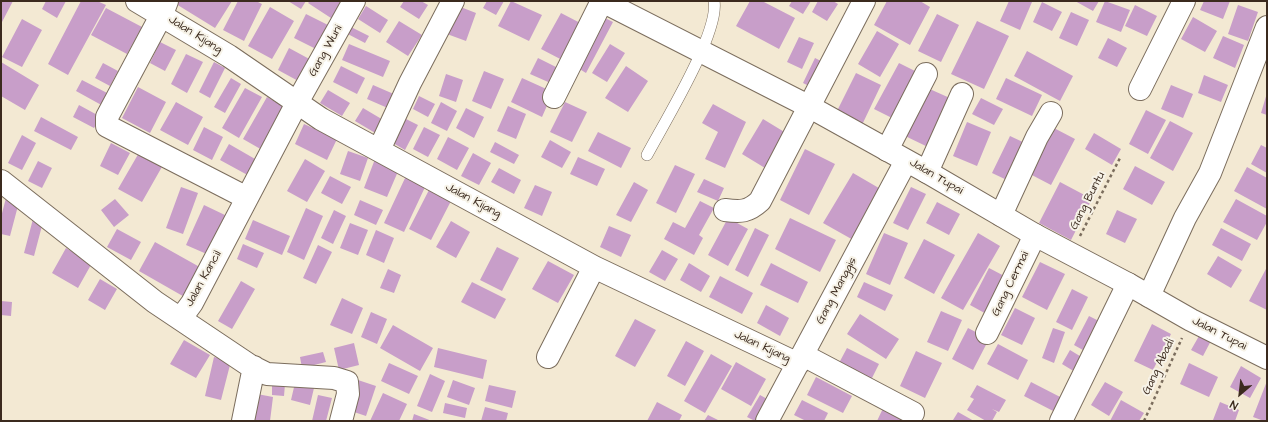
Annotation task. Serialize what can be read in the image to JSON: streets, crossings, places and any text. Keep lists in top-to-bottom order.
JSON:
{
  "streets": {
    "street": [
      "Jalan Kijang",
      "Gang Wuni",
      "Jalan Tupai",
      "Jalan Kancil",
      "Gang Cermai",
      "Gang Manggis"
    ],
    "path": ["Gang Buntu", "Gang Abadi"]
  },
  "crossings": [
    ["Jalan Kijang", "Gang Wuni"],
    ["Jalan Kijang", "Jalan Kancil"],
    ["Jalan Kijang", "Gang Manggis"],
    ["Gang Wuni", "Jalan Kancil"],
    ["Jalan Tupai", "Gang Buntu"],
    ["Jalan Tupai", "Gang Cermai"],
    ["Jalan Tupai", "Gang Manggis"],
    ["Jalan Tupai", "Gang Abadi"]
  ],
  "north": "bottom left"
}
